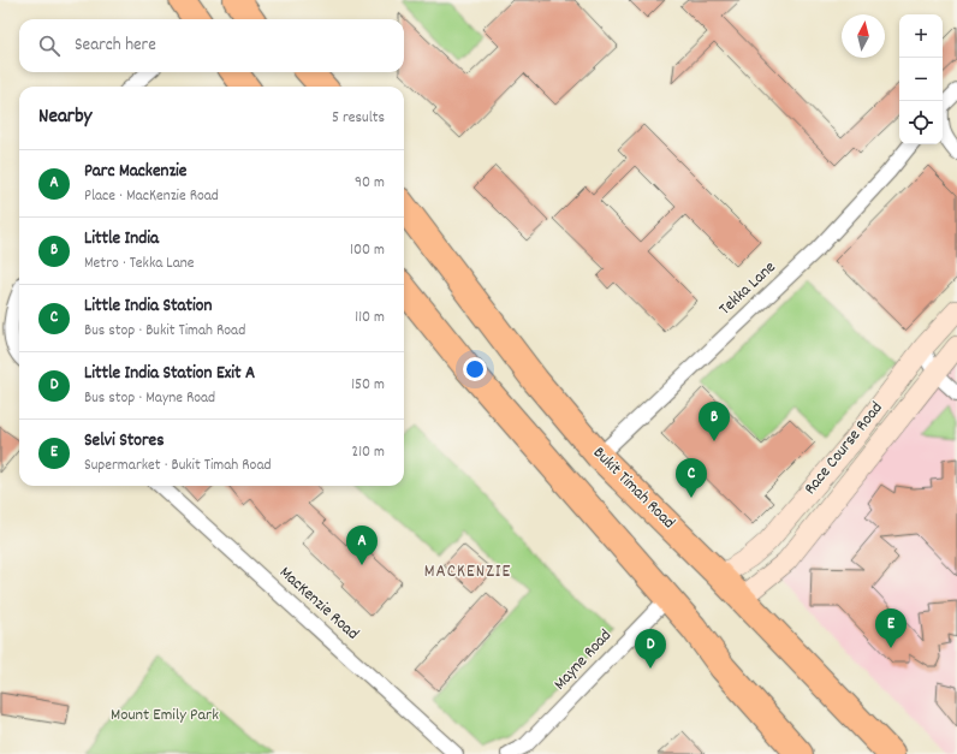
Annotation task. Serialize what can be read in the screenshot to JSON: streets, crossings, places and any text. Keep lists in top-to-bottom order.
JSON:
{
  "streets": {
    "highway": ["Bukit Timah Road"],
    "street": [
      "Tekka Lane",
      "Race Course Road",
      "MacKenzie Road",
      "Mayne Road"
    ]
  },
  "crossings": [
    ["Tekka Lane", "Bukit Timah Road"],
    ["Race Course Road", "Bukit Timah Road"]
  ],
  "districts": ["MACKENZIE"],
  "parks": ["Mount Emily Park"],
  "north": "top",
  "page": {
    "map_buttons": ["+", "−"],
    "search": "Search here",
    "heading": ["Nearby", "5 results"],
    "list": [
      {
        "mark": "A",
        "name": "Parc Mackenzie",
        "note": "Place · MacKenzie Road",
        "value": "90 m"
      },
      {
        "mark": "B",
        "name": "Little India",
        "note": "Metro · Tekka Lane",
        "value": "100 m"
      },
      {
        "mark": "C",
        "name": "Little India Station",
        "note": "Bus stop · Bukit Timah Road",
        "value": "110 m"
      },
      {
        "mark": "D",
        "name": "Little India Station Exit A",
        "note": "Bus stop · Mayne Road",
        "value": "150 m"
      },
      {
        "mark": "E",
        "name": "Selvi Stores",
        "note": "Supermarket · Bukit Timah Road",
        "value": "210 m"
      }
    ],
    "pins": [
      "B",
      "C",
      "A",
      "E",
      "D"
    ]
  }
}
